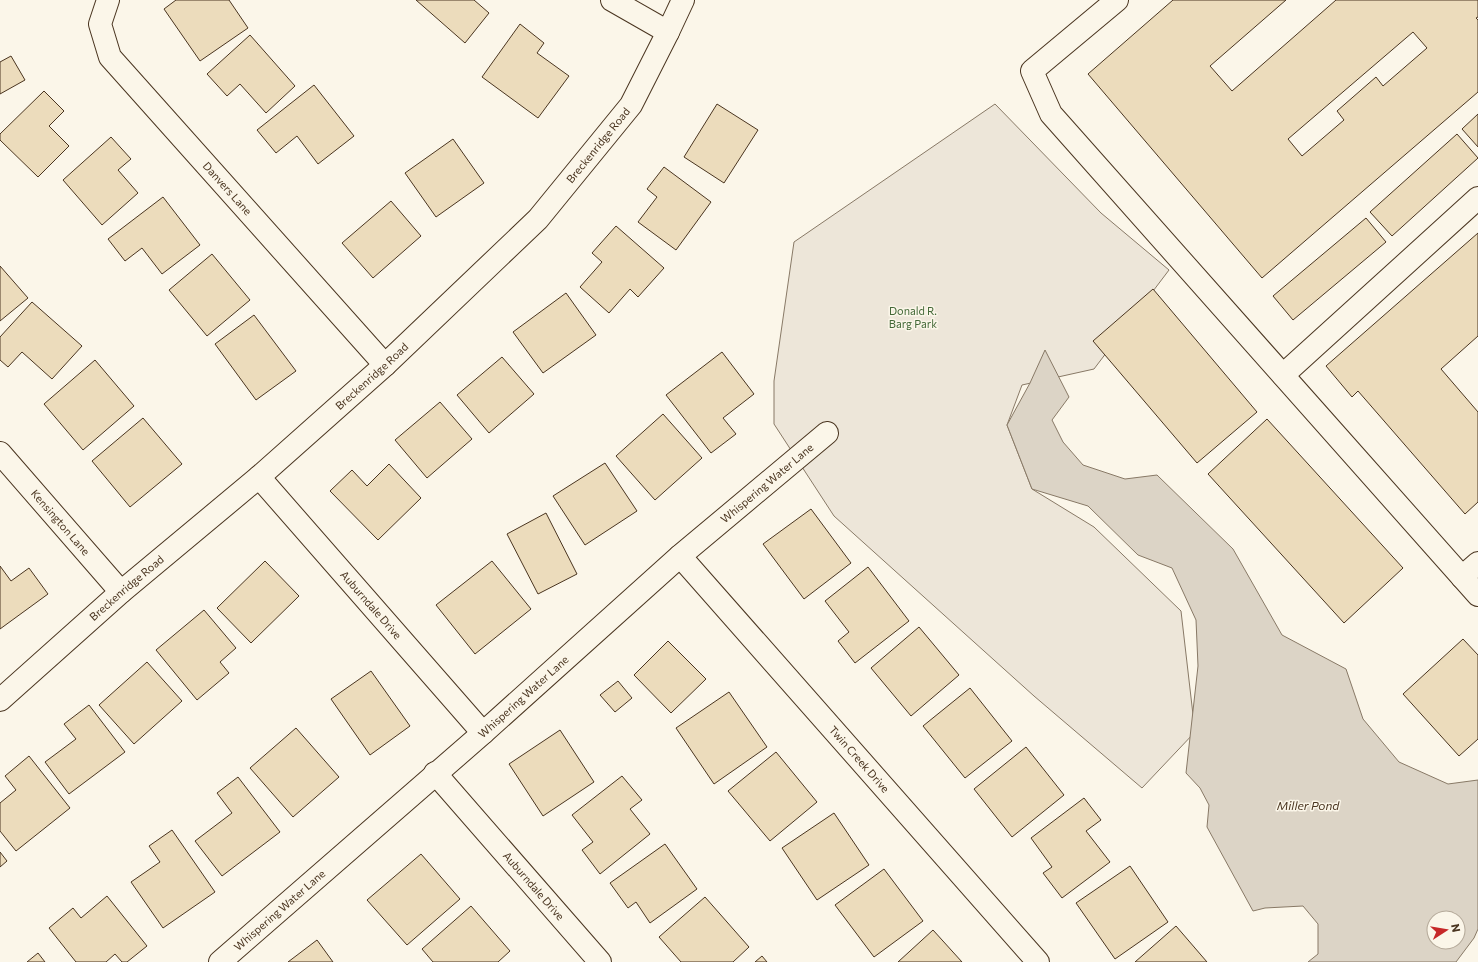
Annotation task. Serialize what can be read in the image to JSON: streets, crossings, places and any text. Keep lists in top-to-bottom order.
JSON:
{
  "streets": {
    "street": [
      "Breckenridge Road",
      "Danvers Lane",
      "Whispering Water Lane",
      "Kensington Lane",
      "Auburndale Drive",
      "Twin Creek Drive"
    ]
  },
  "crossings": [
    ["Breckenridge Road", "Danvers Lane"],
    ["Breckenridge Road", "Kensington Lane"],
    ["Breckenridge Road", "Auburndale Drive"],
    ["Whispering Water Lane", "Auburndale Drive"],
    ["Whispering Water Lane", "Twin Creek Drive"]
  ],
  "water": ["Miller Pond"],
  "parks": ["Donald R. Barg Park"],
  "north": "right"
}
